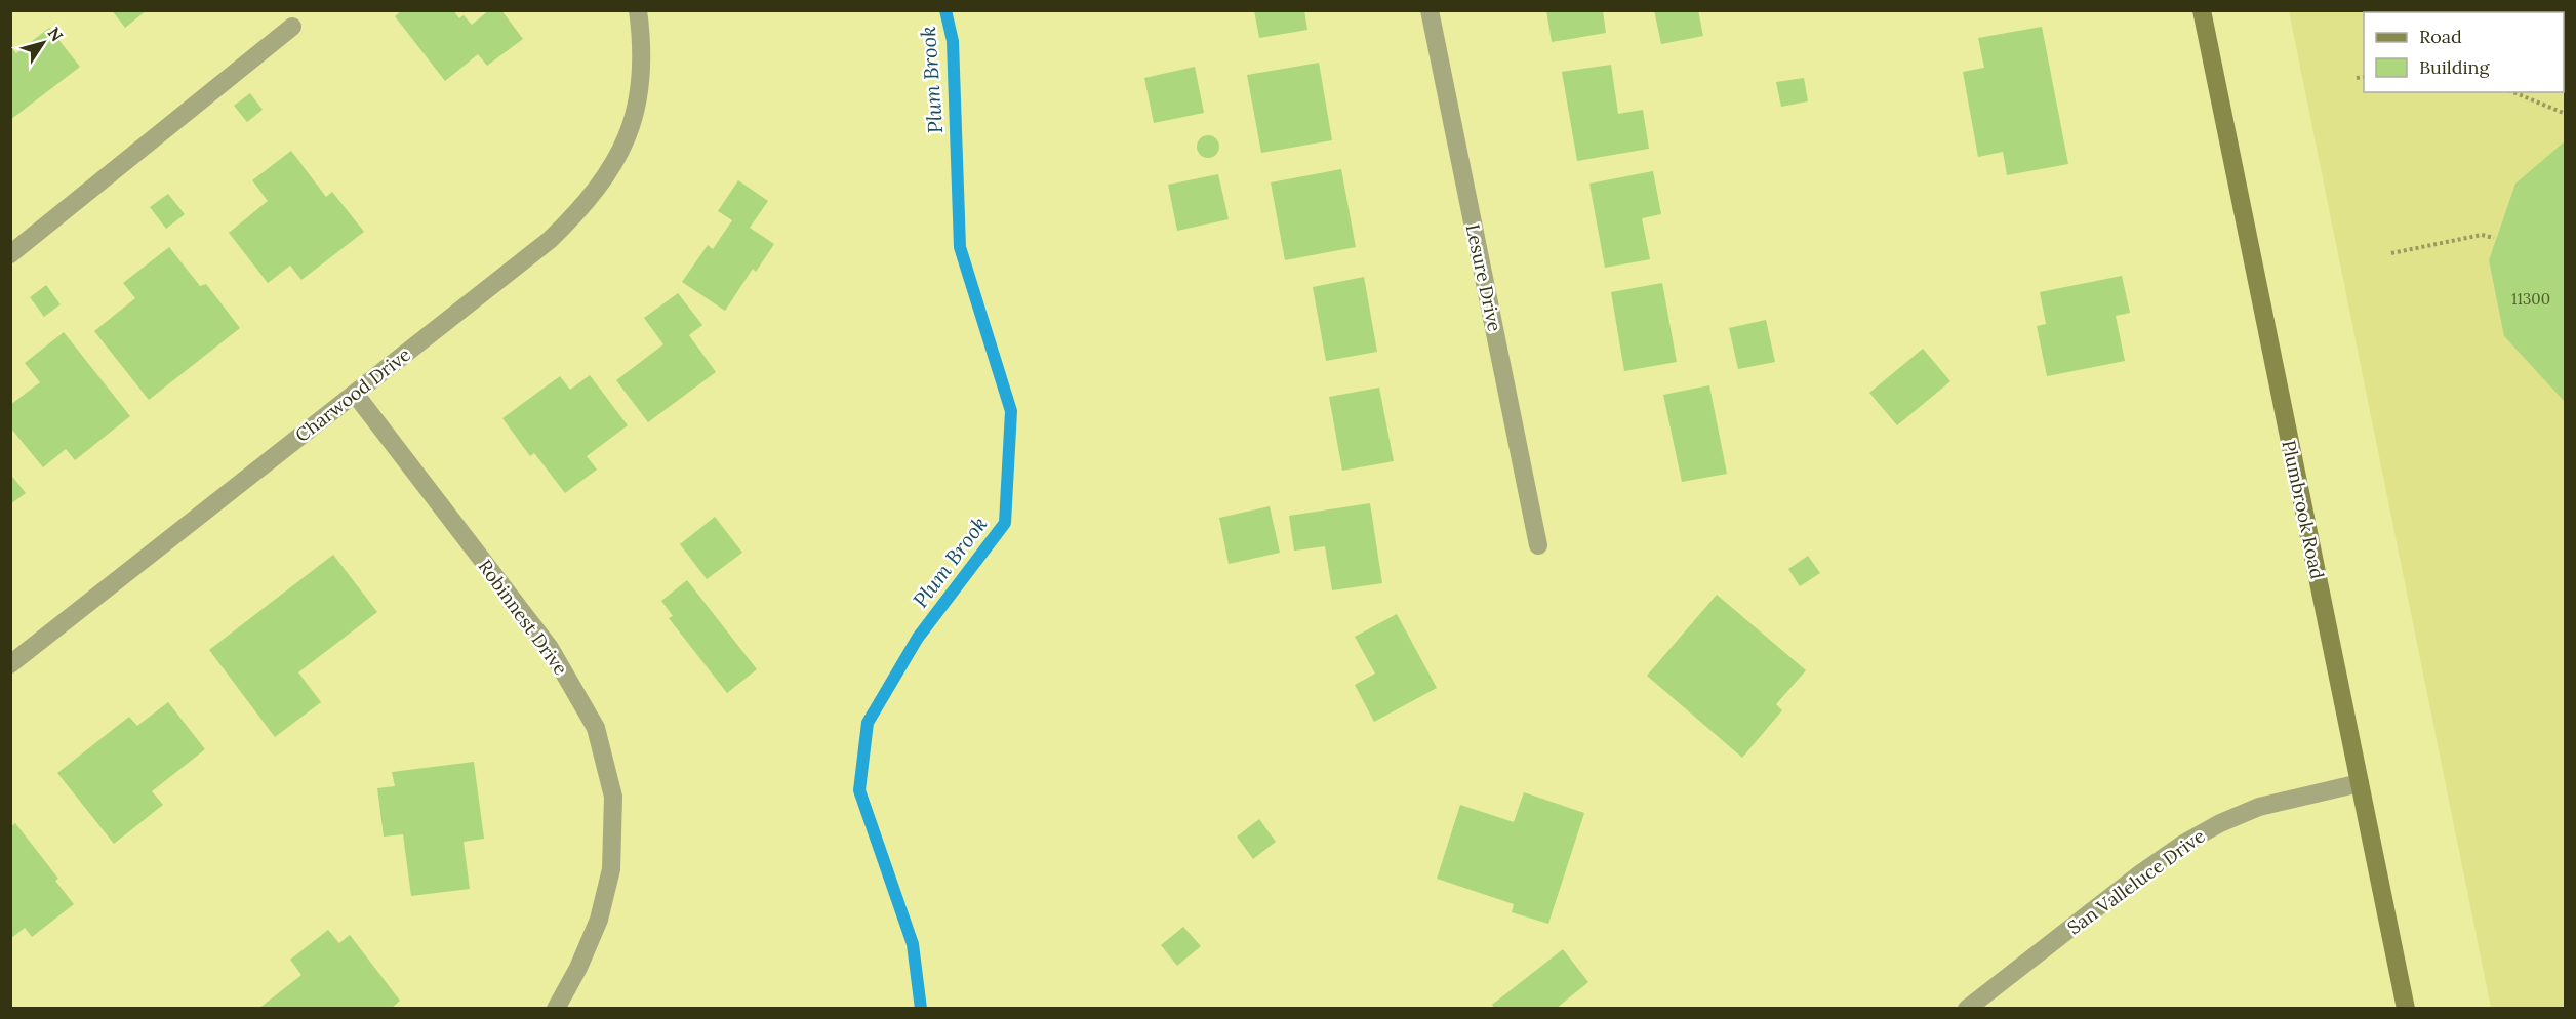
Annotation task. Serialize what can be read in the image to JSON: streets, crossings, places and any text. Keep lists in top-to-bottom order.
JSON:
{
  "streets": {
    "street": [
      "Lesure Drive",
      "Charwood Drive",
      "Plumbrook Road",
      "Robinnest Drive",
      "San Valleluce Drive"
    ]
  },
  "crossings": [
    ["Charwood Drive", "Robinnest Drive"],
    ["Plumbrook Road", "San Valleluce Drive"]
  ],
  "water": ["Plum Brook"],
  "house_numbers": ["11300"],
  "legend": ["Road", "Building"],
  "north": "top right"
}
